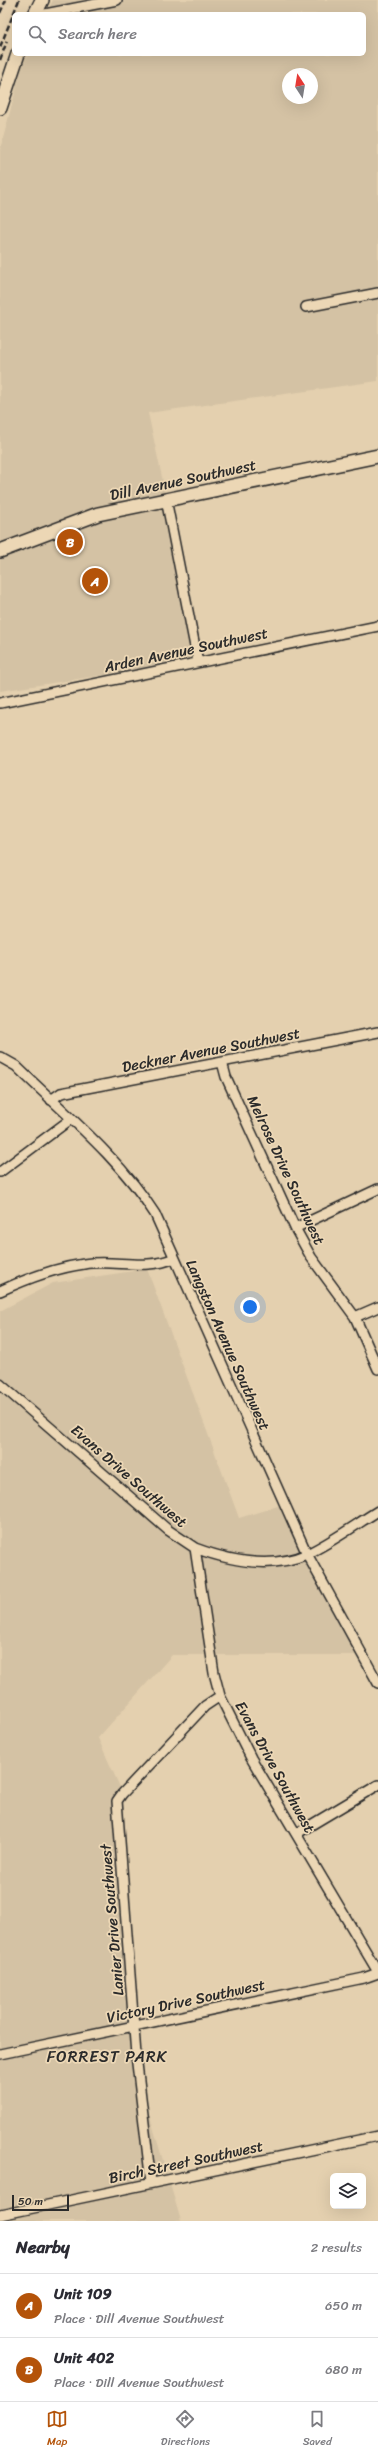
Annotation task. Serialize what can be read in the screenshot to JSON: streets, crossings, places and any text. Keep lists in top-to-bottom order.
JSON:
{
  "streets": {
    "main road": ["Dill Avenue Southwest"],
    "street": [
      "Arden Avenue Southwest",
      "Deckner Avenue Southwest",
      "Melrose Drive Southwest",
      "Langston Avenue Southwest",
      "Evans Drive Southwest",
      "Lanier Drive Southwest",
      "Victory Drive Southwest",
      "Birch Street Southwest"
    ]
  },
  "crossings": [
    ["Deckner Avenue Southwest", "Melrose Drive Southwest"],
    ["Deckner Avenue Southwest", "Langston Avenue Southwest"],
    ["Evans Drive Southwest", "Lanier Drive Southwest"],
    ["Evans Drive Southwest", "Victory Drive Southwest"],
    ["Lanier Drive Southwest", "Victory Drive Southwest"],
    ["Lanier Drive Southwest", "Birch Street Southwest"]
  ],
  "districts": ["FORREST PARK"],
  "scale_bar": "50 m",
  "north": "top",
  "page": {
    "search": "Search here",
    "pins": ["B", "A"],
    "scale": "50 m",
    "heading": ["Nearby", "2 results"],
    "list": [
      {
        "mark": "A",
        "name": "Unit 109",
        "note": "Place · Dill Avenue Southwest",
        "value": "650 m"
      },
      {
        "mark": "B",
        "name": "Unit 402",
        "note": "Place · Dill Avenue Southwest",
        "value": "680 m"
      }
    ],
    "nav": ["Map", "Directions", "Saved"]
  }
}
